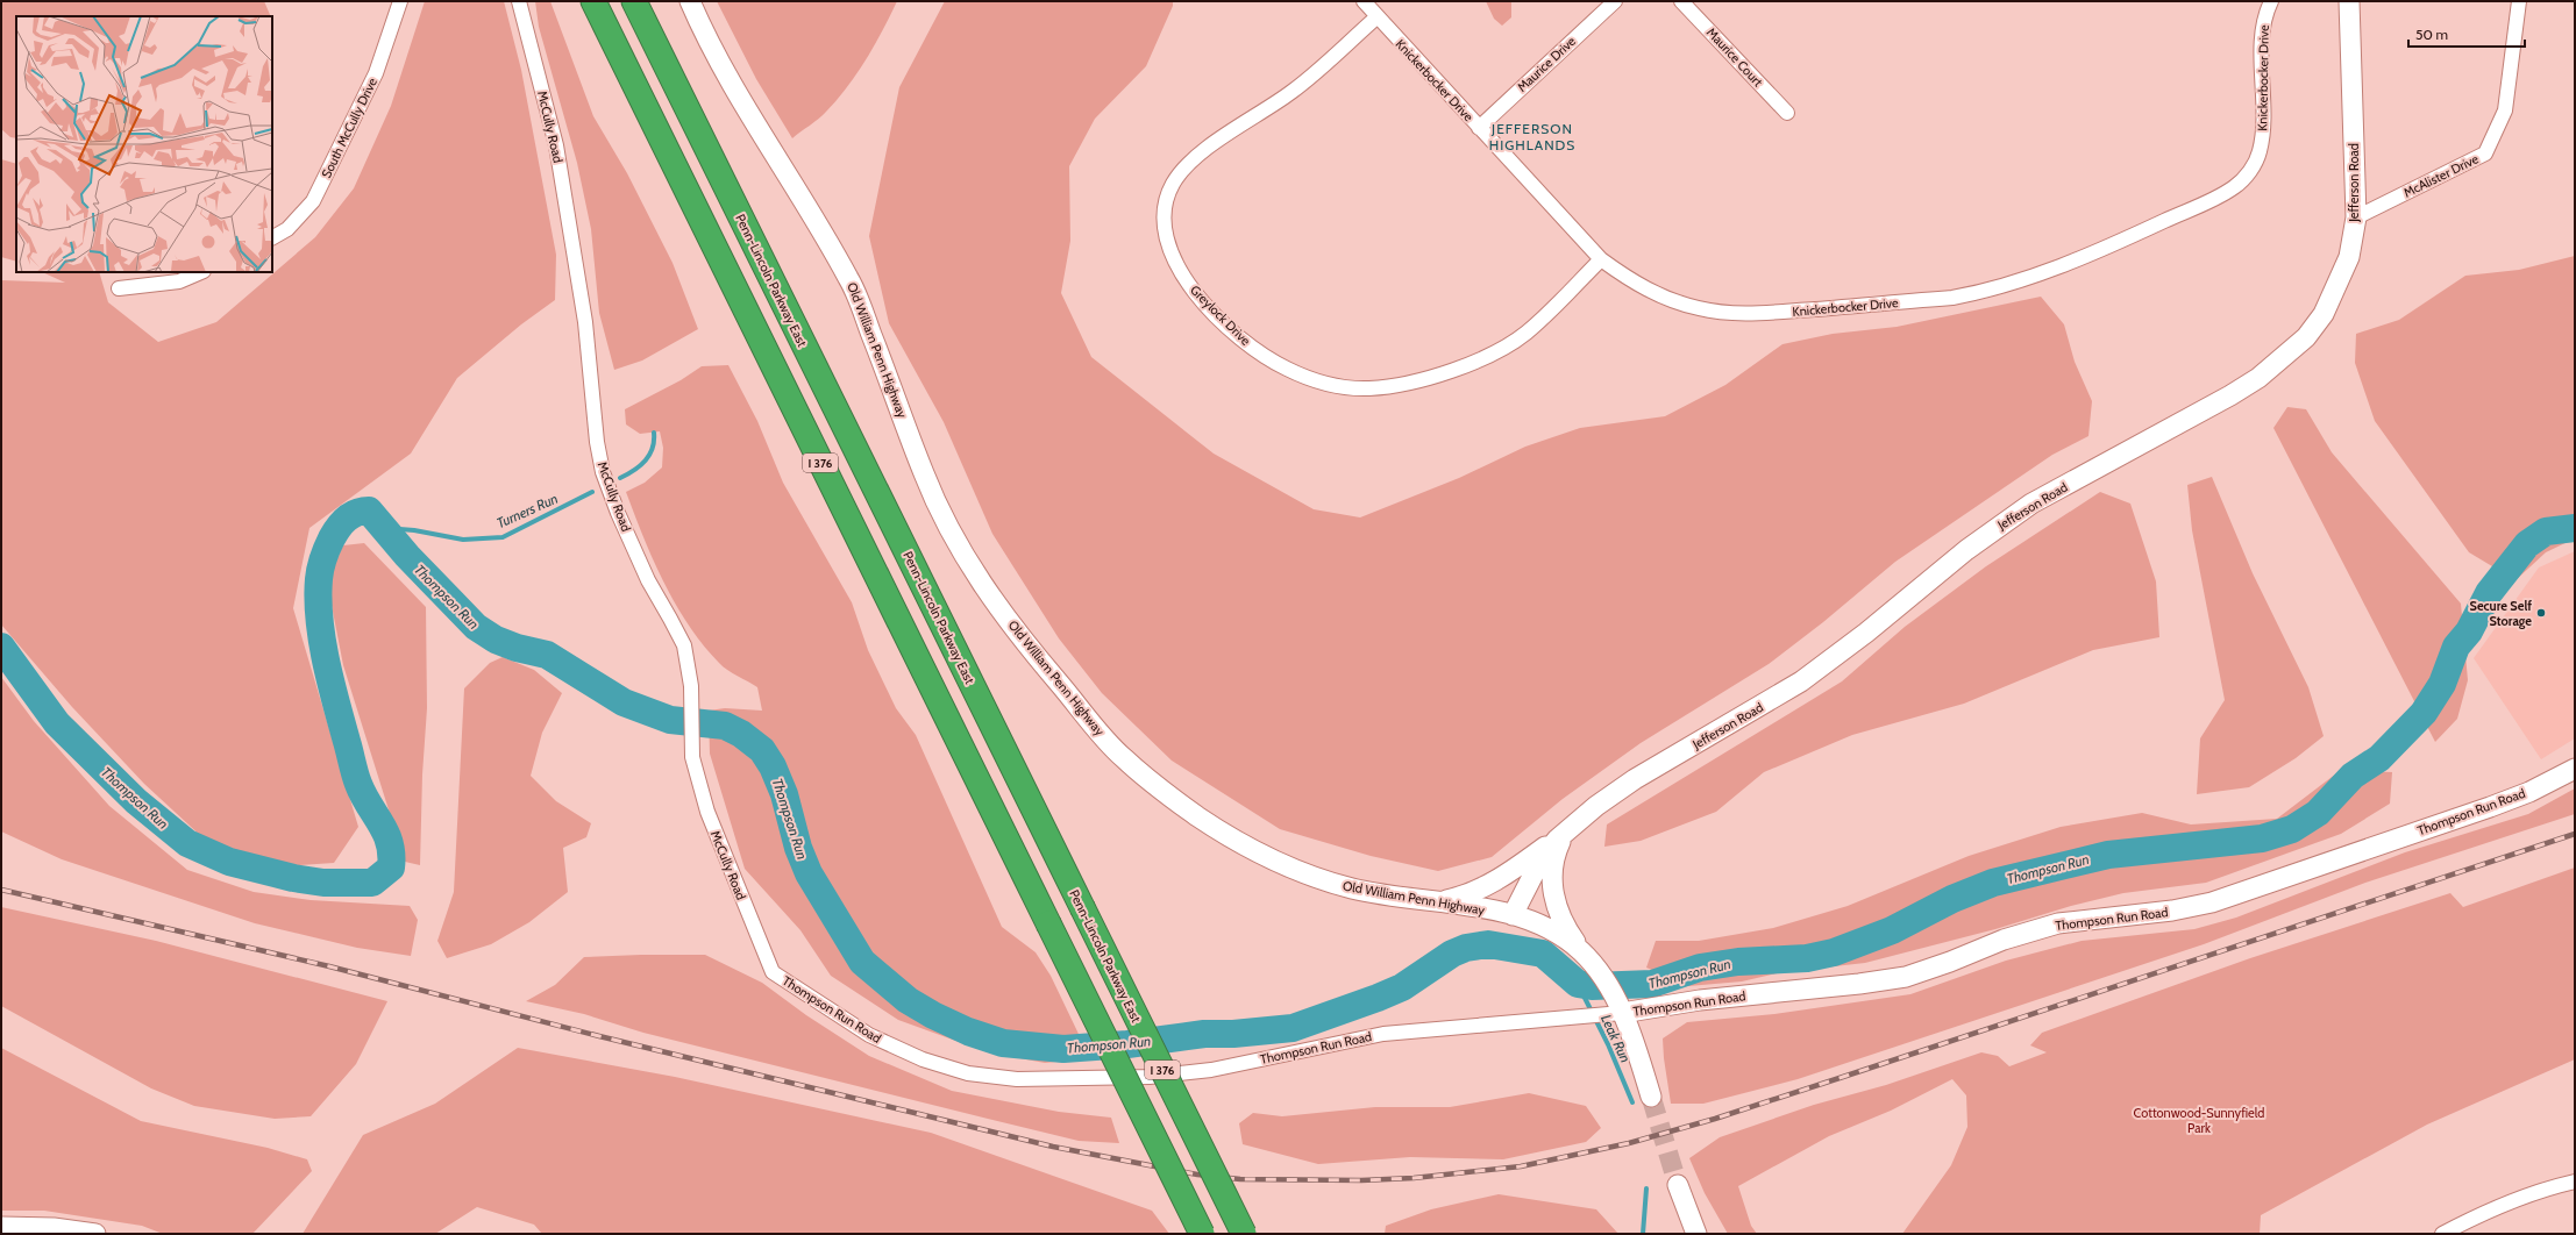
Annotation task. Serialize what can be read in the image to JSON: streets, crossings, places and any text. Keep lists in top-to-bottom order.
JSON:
{
  "streets": {
    "highway": ["Penn-Lincoln Parkway East", "I 376"],
    "street": [
      "Maurice Court",
      "Maurice Drive",
      "Knickerbocker Drive",
      "McCully Road",
      "South McCully Drive",
      "McAlister Drive",
      "Jefferson Road",
      "Greylock Drive",
      "Old William Penn Highway",
      "Thompson Run Road"
    ]
  },
  "crossings": [
    ["Maurice Drive", "Knickerbocker Drive"],
    ["Knickerbocker Drive", "Greylock Drive"],
    ["McCully Road", "Thompson Run Road"],
    ["McAlister Drive", "Jefferson Road"],
    ["Jefferson Road", "Old William Penn Highway"],
    ["Old William Penn Highway", "Thompson Run Road"]
  ],
  "districts": ["JEFFERSON HIGHLANDS"],
  "water": ["Turners Run", "Thompson Run", "Leak Run"],
  "parks": ["Cottonwood-Sunnyfield Park"],
  "places": ["Secure Self Storage"],
  "scale_bar": "50 m"
}
